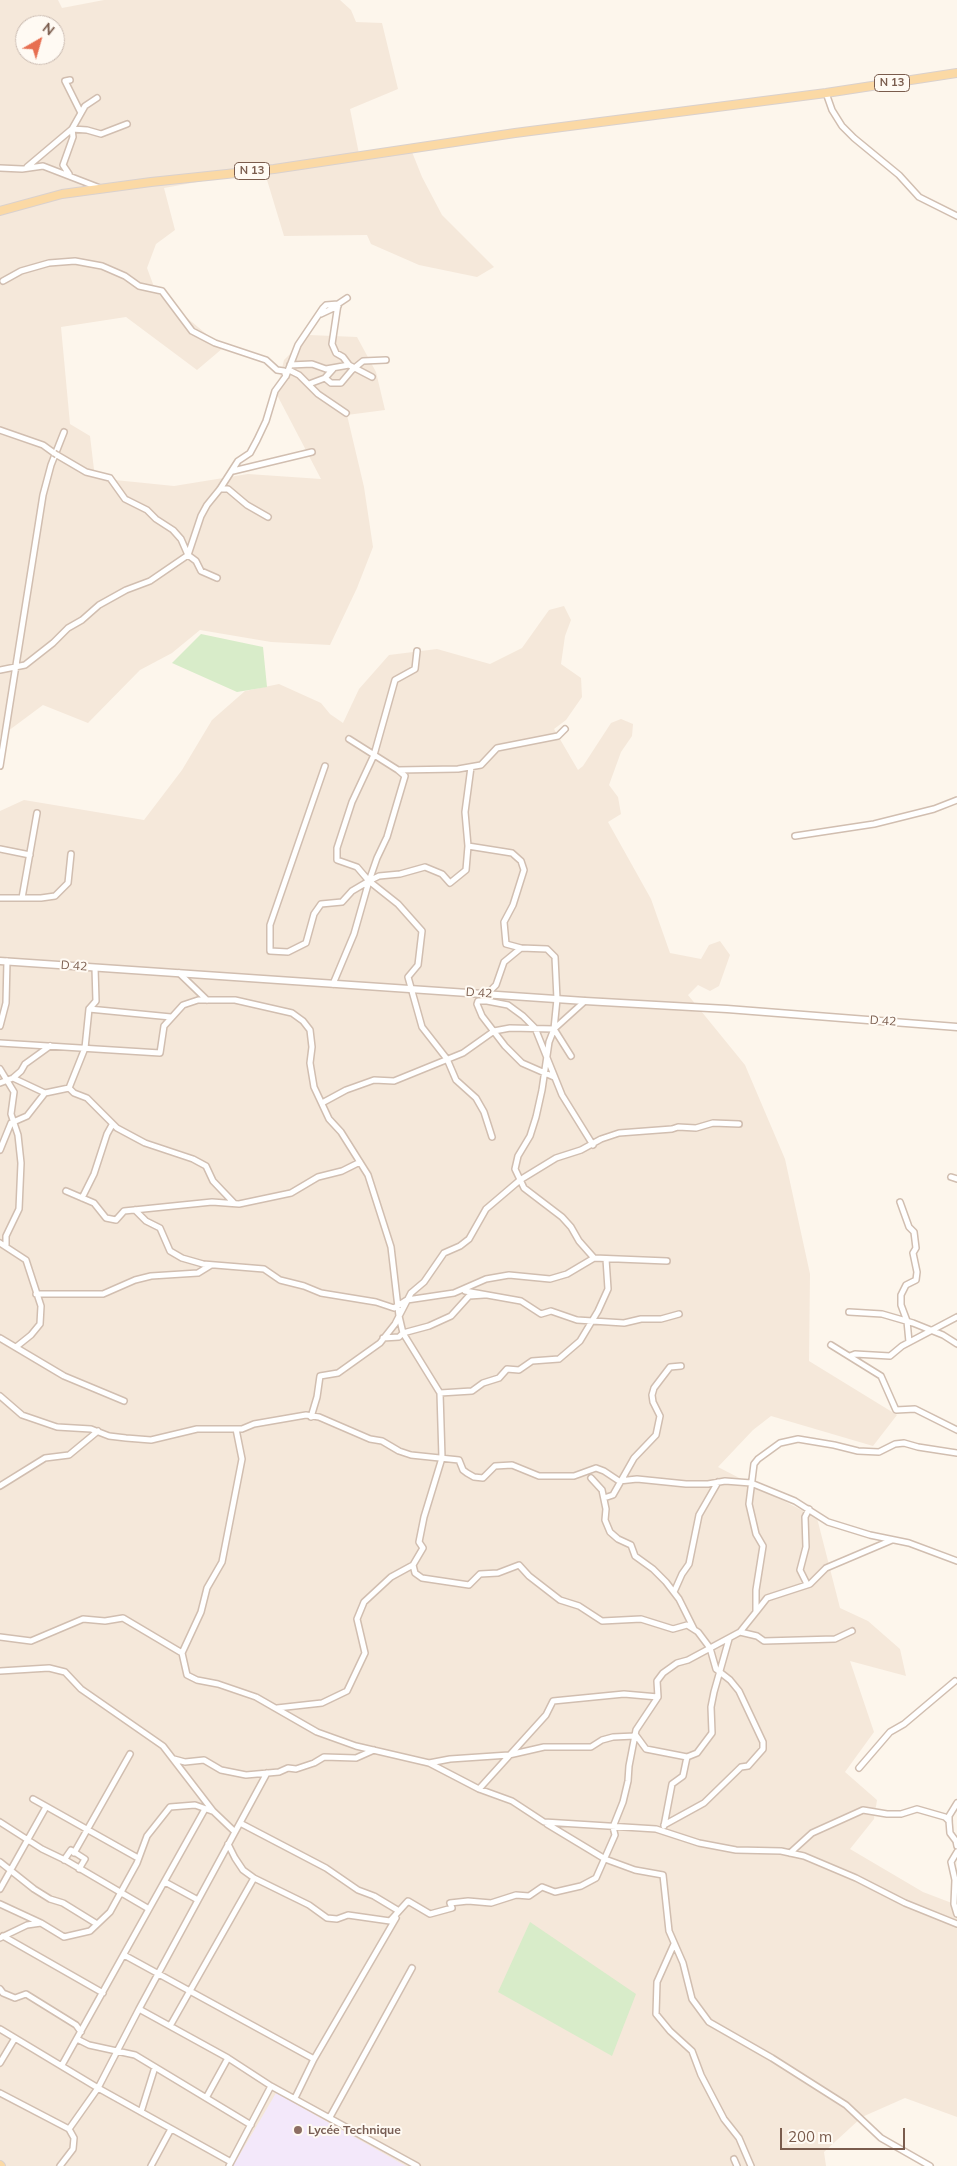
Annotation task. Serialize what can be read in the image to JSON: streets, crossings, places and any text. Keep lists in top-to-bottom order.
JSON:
{
  "streets": {
    "main road": ["N 13"],
    "street": ["D 42"]
  },
  "places": ["Lycée Technique"],
  "scale_bar": "200 m",
  "north": "top right"
}
